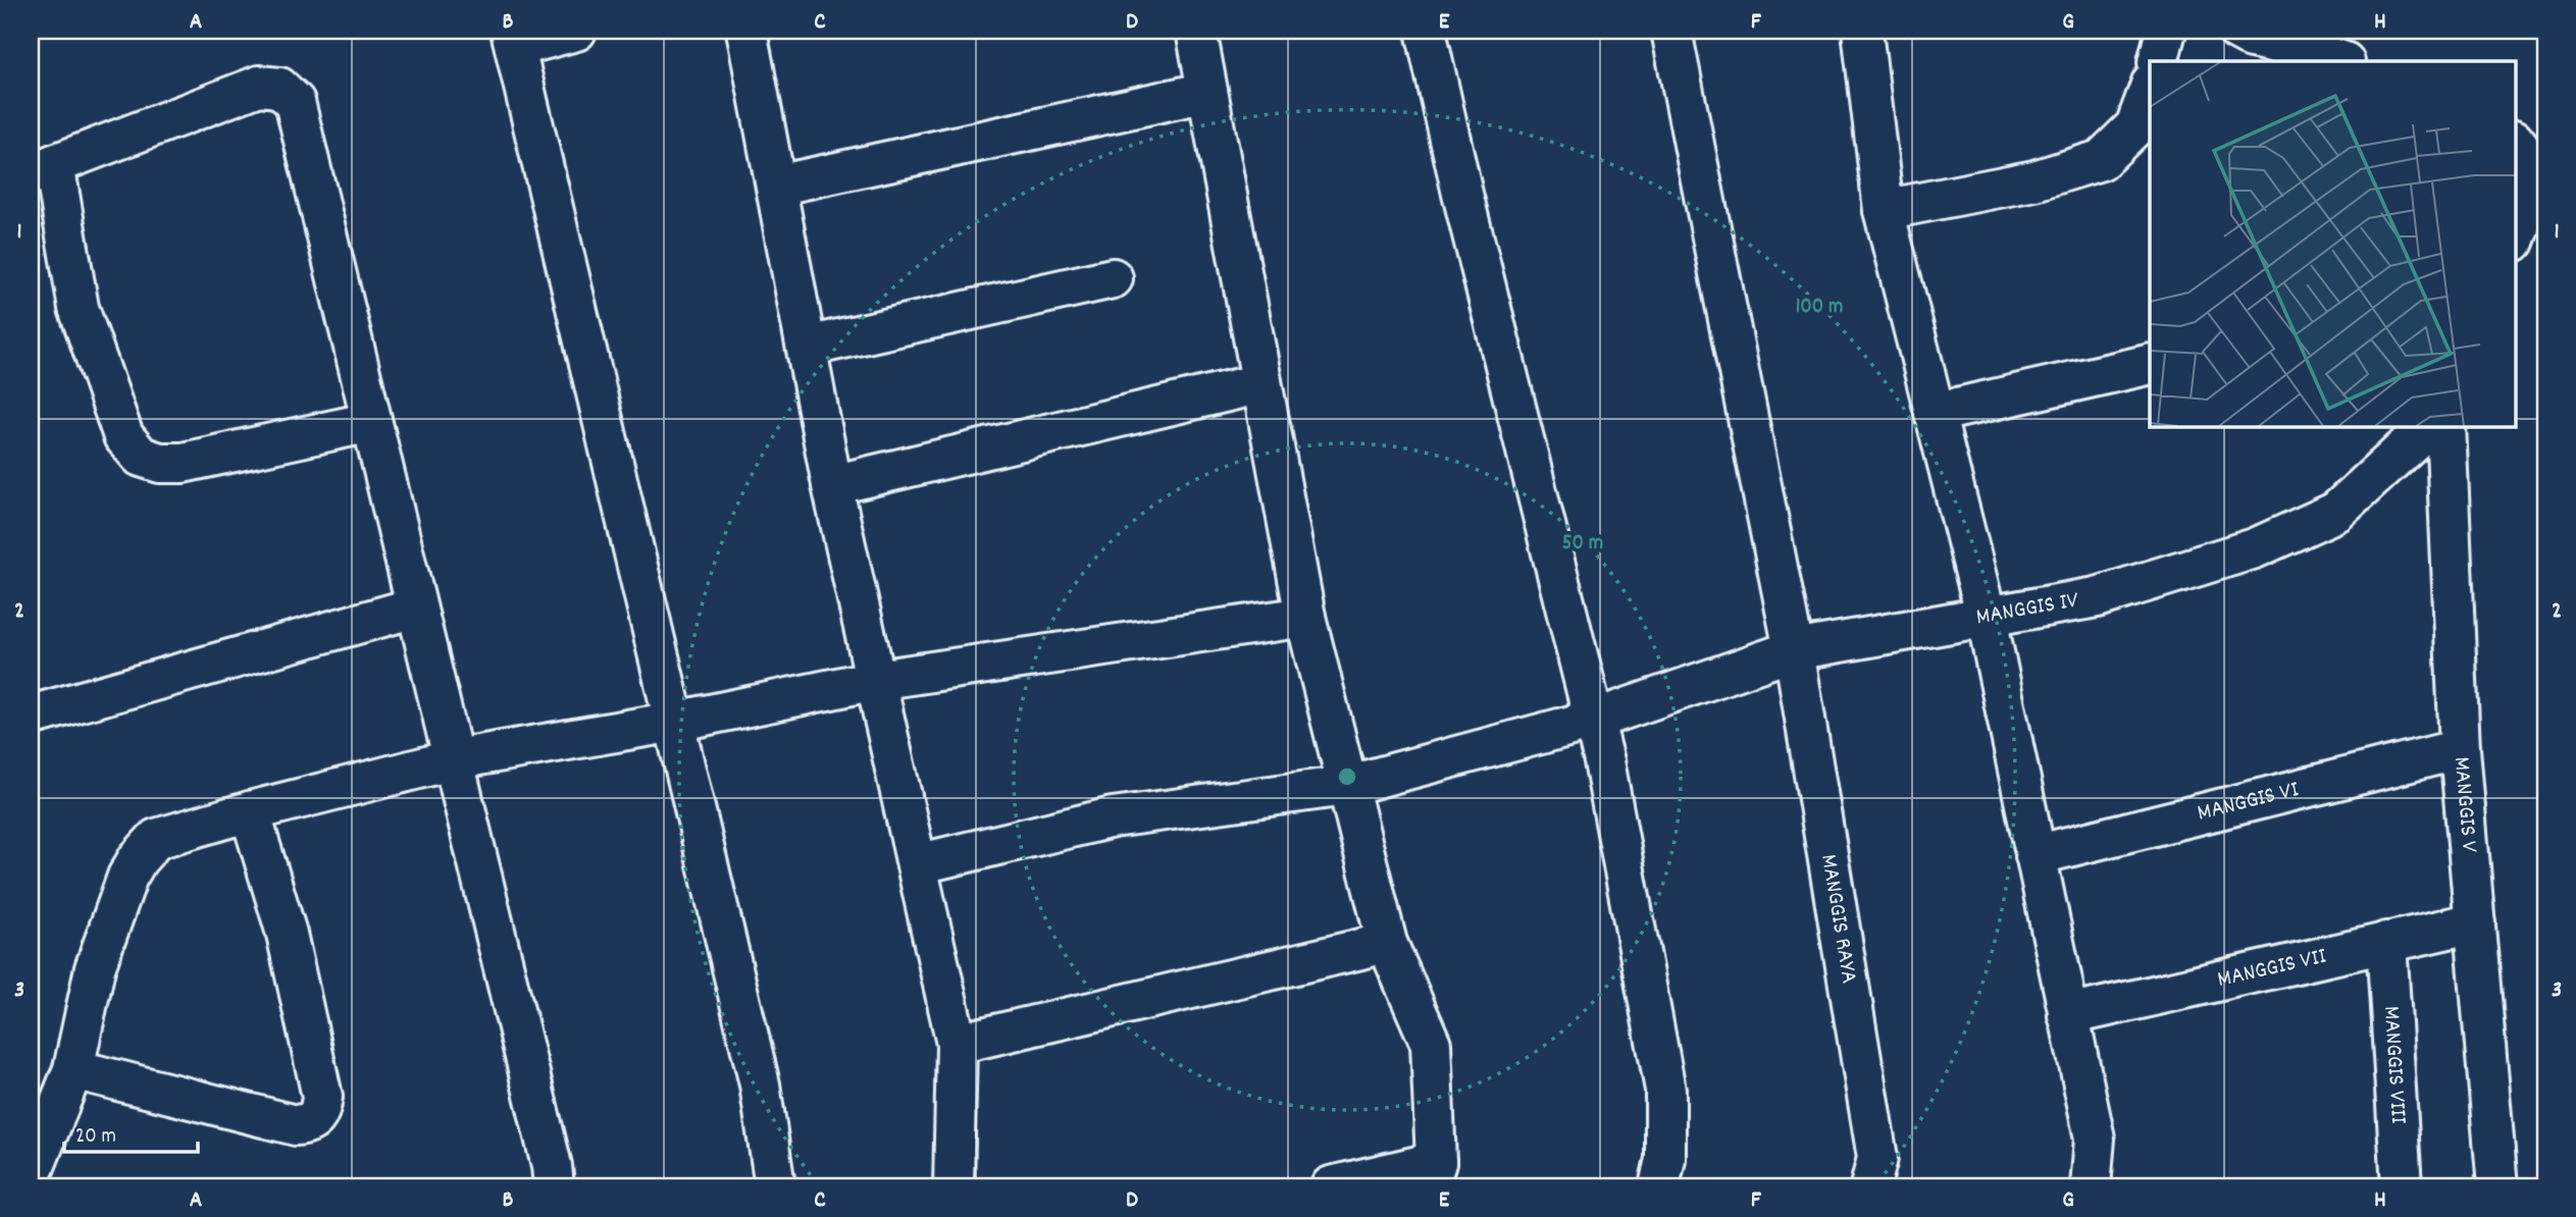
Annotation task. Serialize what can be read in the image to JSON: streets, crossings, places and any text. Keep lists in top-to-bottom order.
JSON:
{
  "streets": {
    "street": [
      "MANGGIS IV",
      "MANGGIS VI",
      "MANGGIS V",
      "MANGGIS RAYA",
      "MANGGIS VII",
      "MANGGIS VIII"
    ]
  },
  "crossings": [
    ["MANGGIS IV", "MANGGIS RAYA"],
    ["MANGGIS VI", "MANGGIS V"],
    ["MANGGIS V", "MANGGIS VII"],
    ["MANGGIS VII", "MANGGIS VIII"]
  ],
  "scale_bar": "20 m",
  "grid": {
    "columns": [
      "A",
      "B",
      "C",
      "D",
      "E",
      "F",
      "G",
      "H"
    ],
    "rows": ["1", "2", "3"]
  },
  "rings": ["100 m", "50 m"]
}
